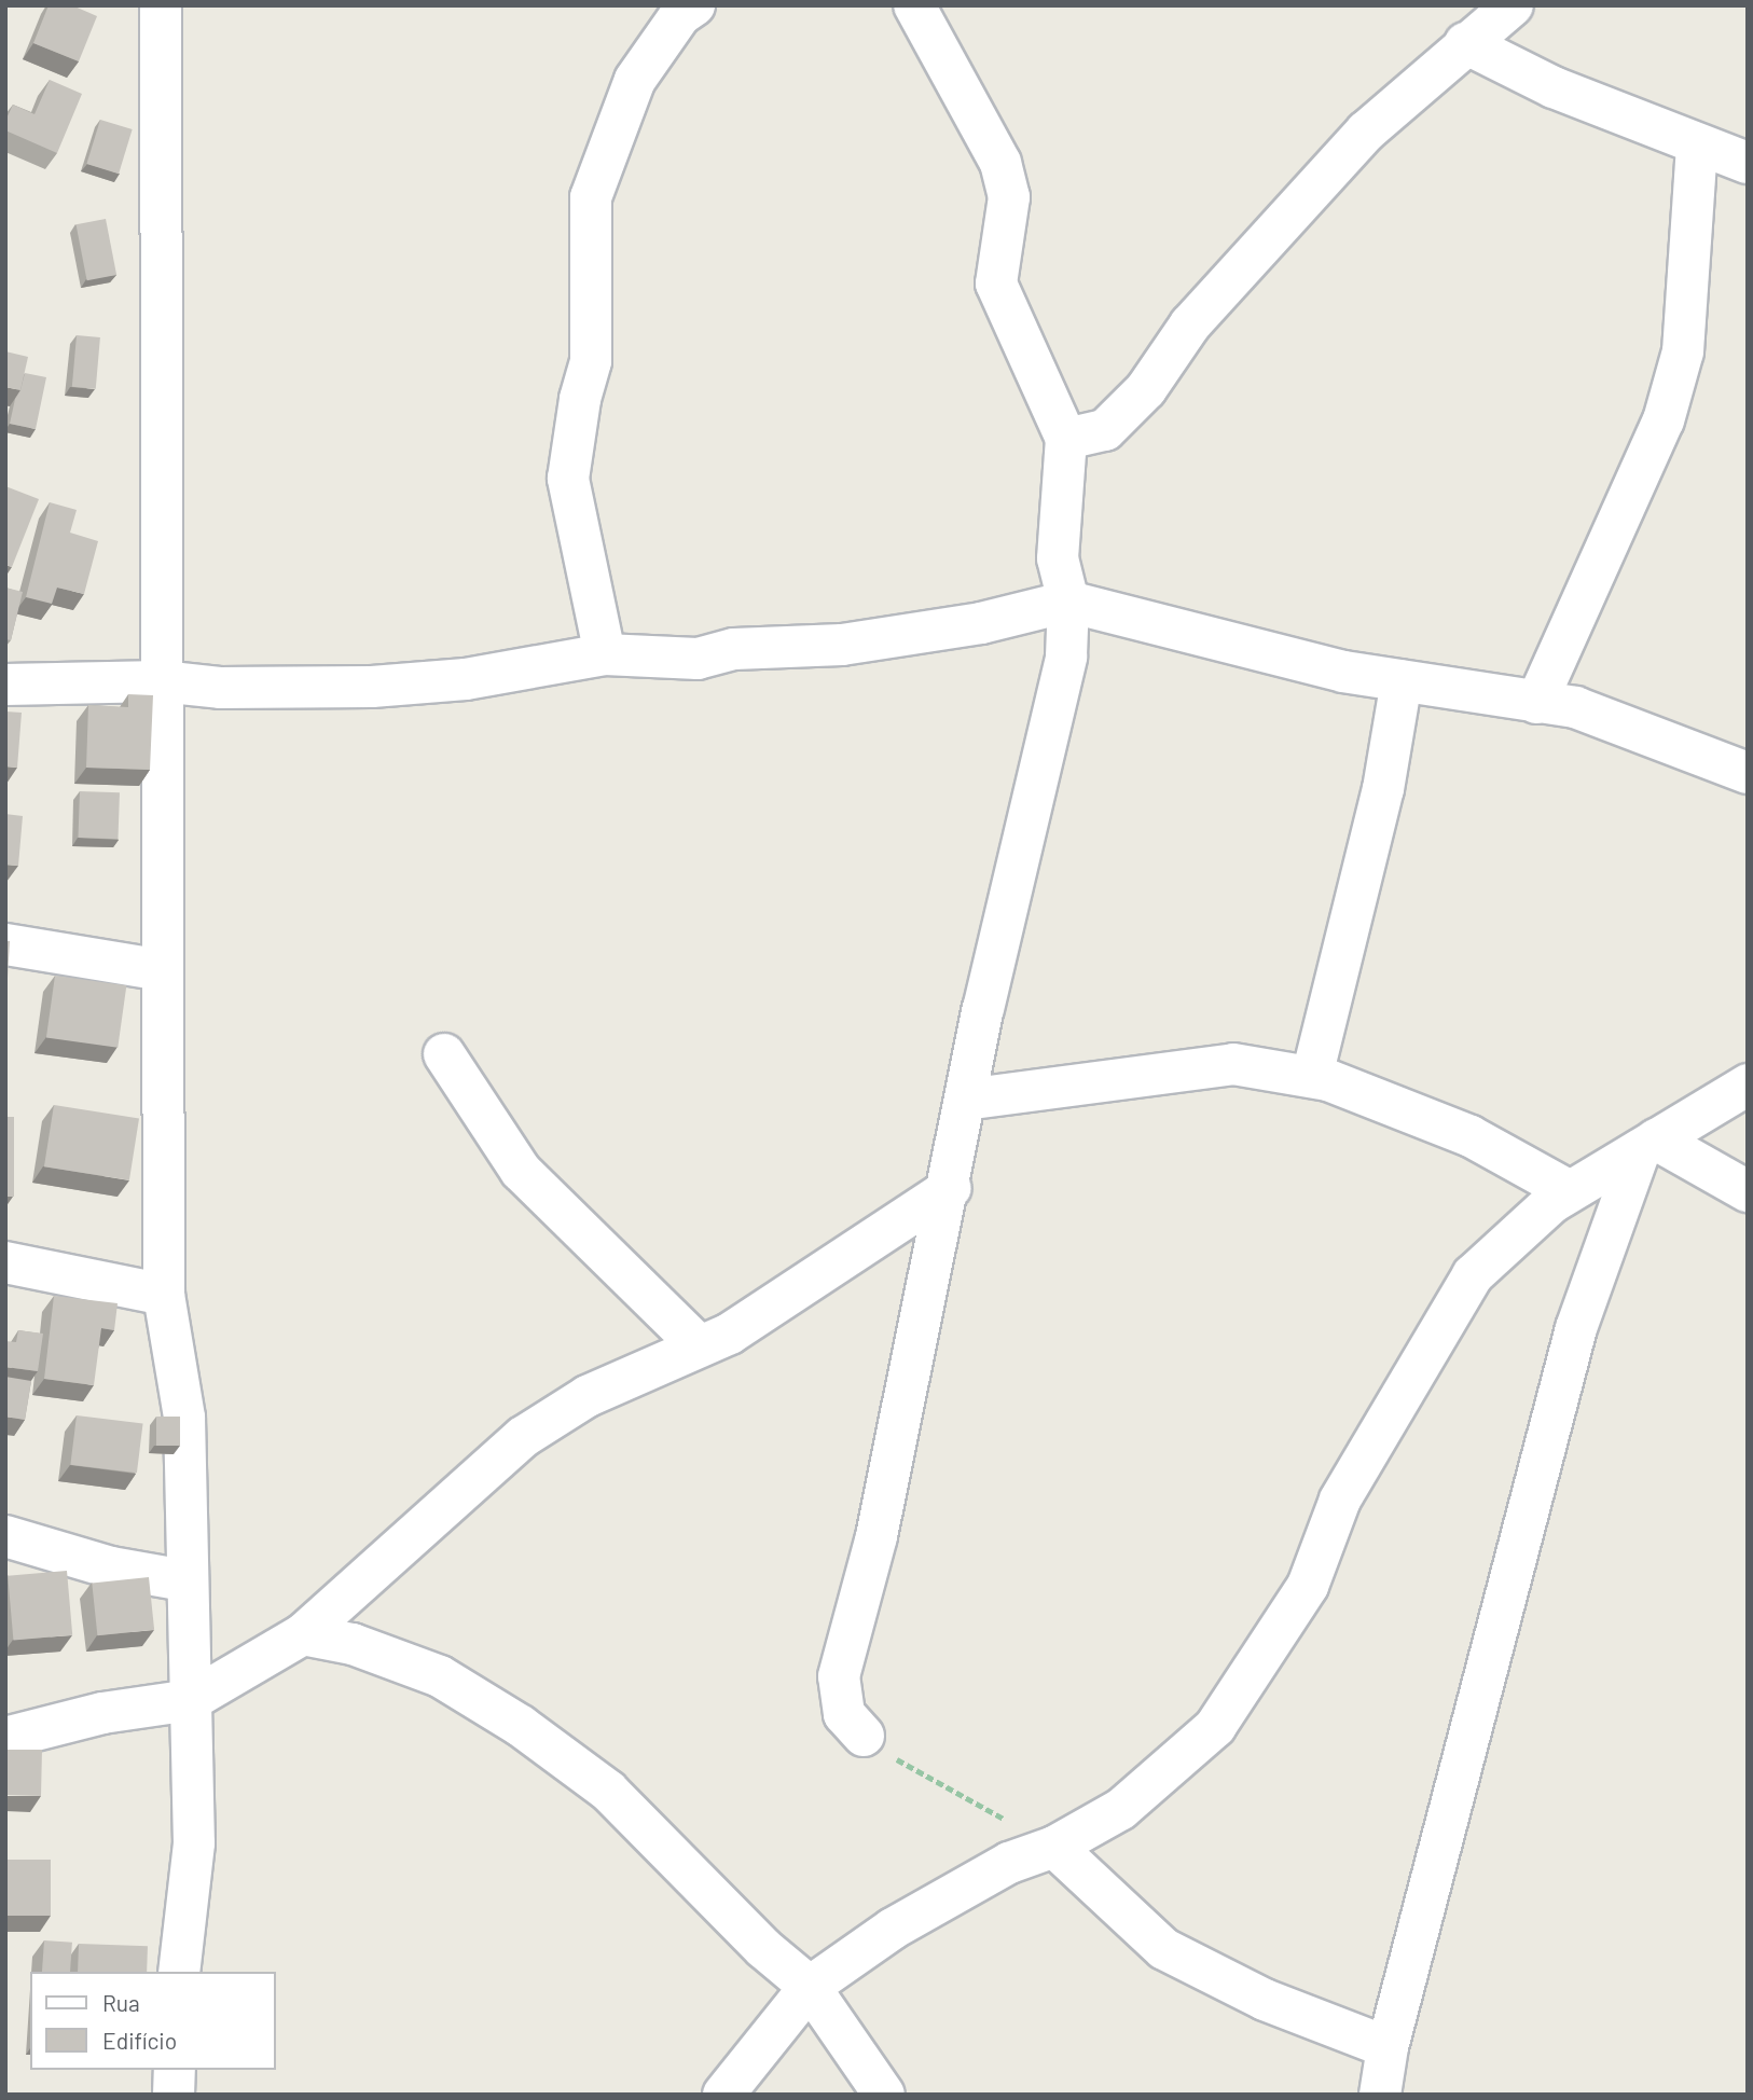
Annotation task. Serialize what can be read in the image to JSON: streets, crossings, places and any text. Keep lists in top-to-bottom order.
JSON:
{
  "legend": ["Rua", "Edifício"]
}
